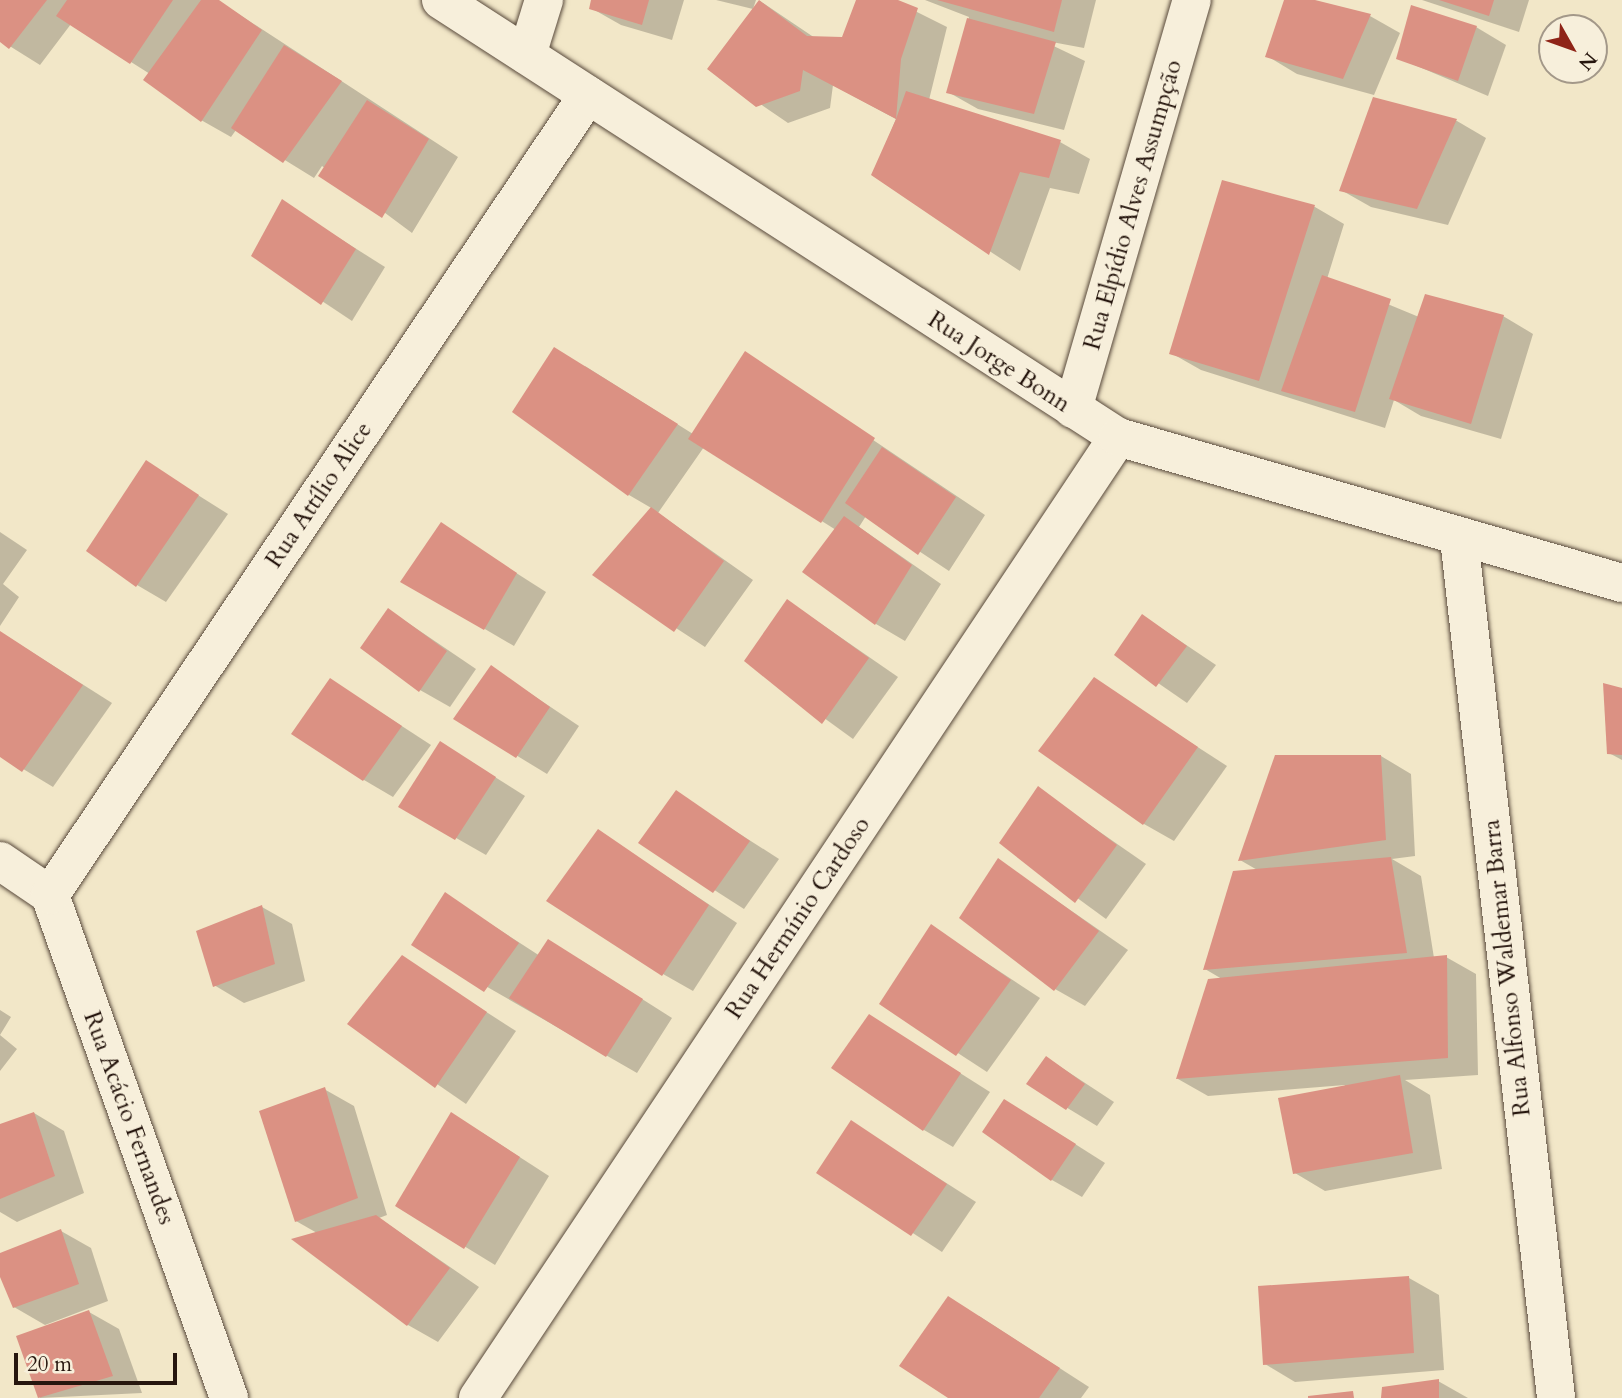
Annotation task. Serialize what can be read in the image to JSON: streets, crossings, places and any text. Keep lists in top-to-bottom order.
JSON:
{
  "streets": {
    "street": [
      "Rua Elpídio Alves Assumpção",
      "Rua Jorge Bonn",
      "Rua Attílio Alice",
      "Rua Hermínio Cardoso",
      "Rua Alfonso Waldemar Barra",
      "Rua Acácio Fernandes"
    ]
  },
  "crossings": [
    ["Rua Elpídio Alves Assumpção", "Rua Jorge Bonn"],
    ["Rua Jorge Bonn", "Rua Attílio Alice"],
    ["Rua Jorge Bonn", "Rua Hermínio Cardoso"],
    ["Rua Jorge Bonn", "Rua Alfonso Waldemar Barra"],
    ["Rua Attílio Alice", "Rua Acácio Fernandes"]
  ],
  "scale_bar": "20 m",
  "north": "bottom right"
}
